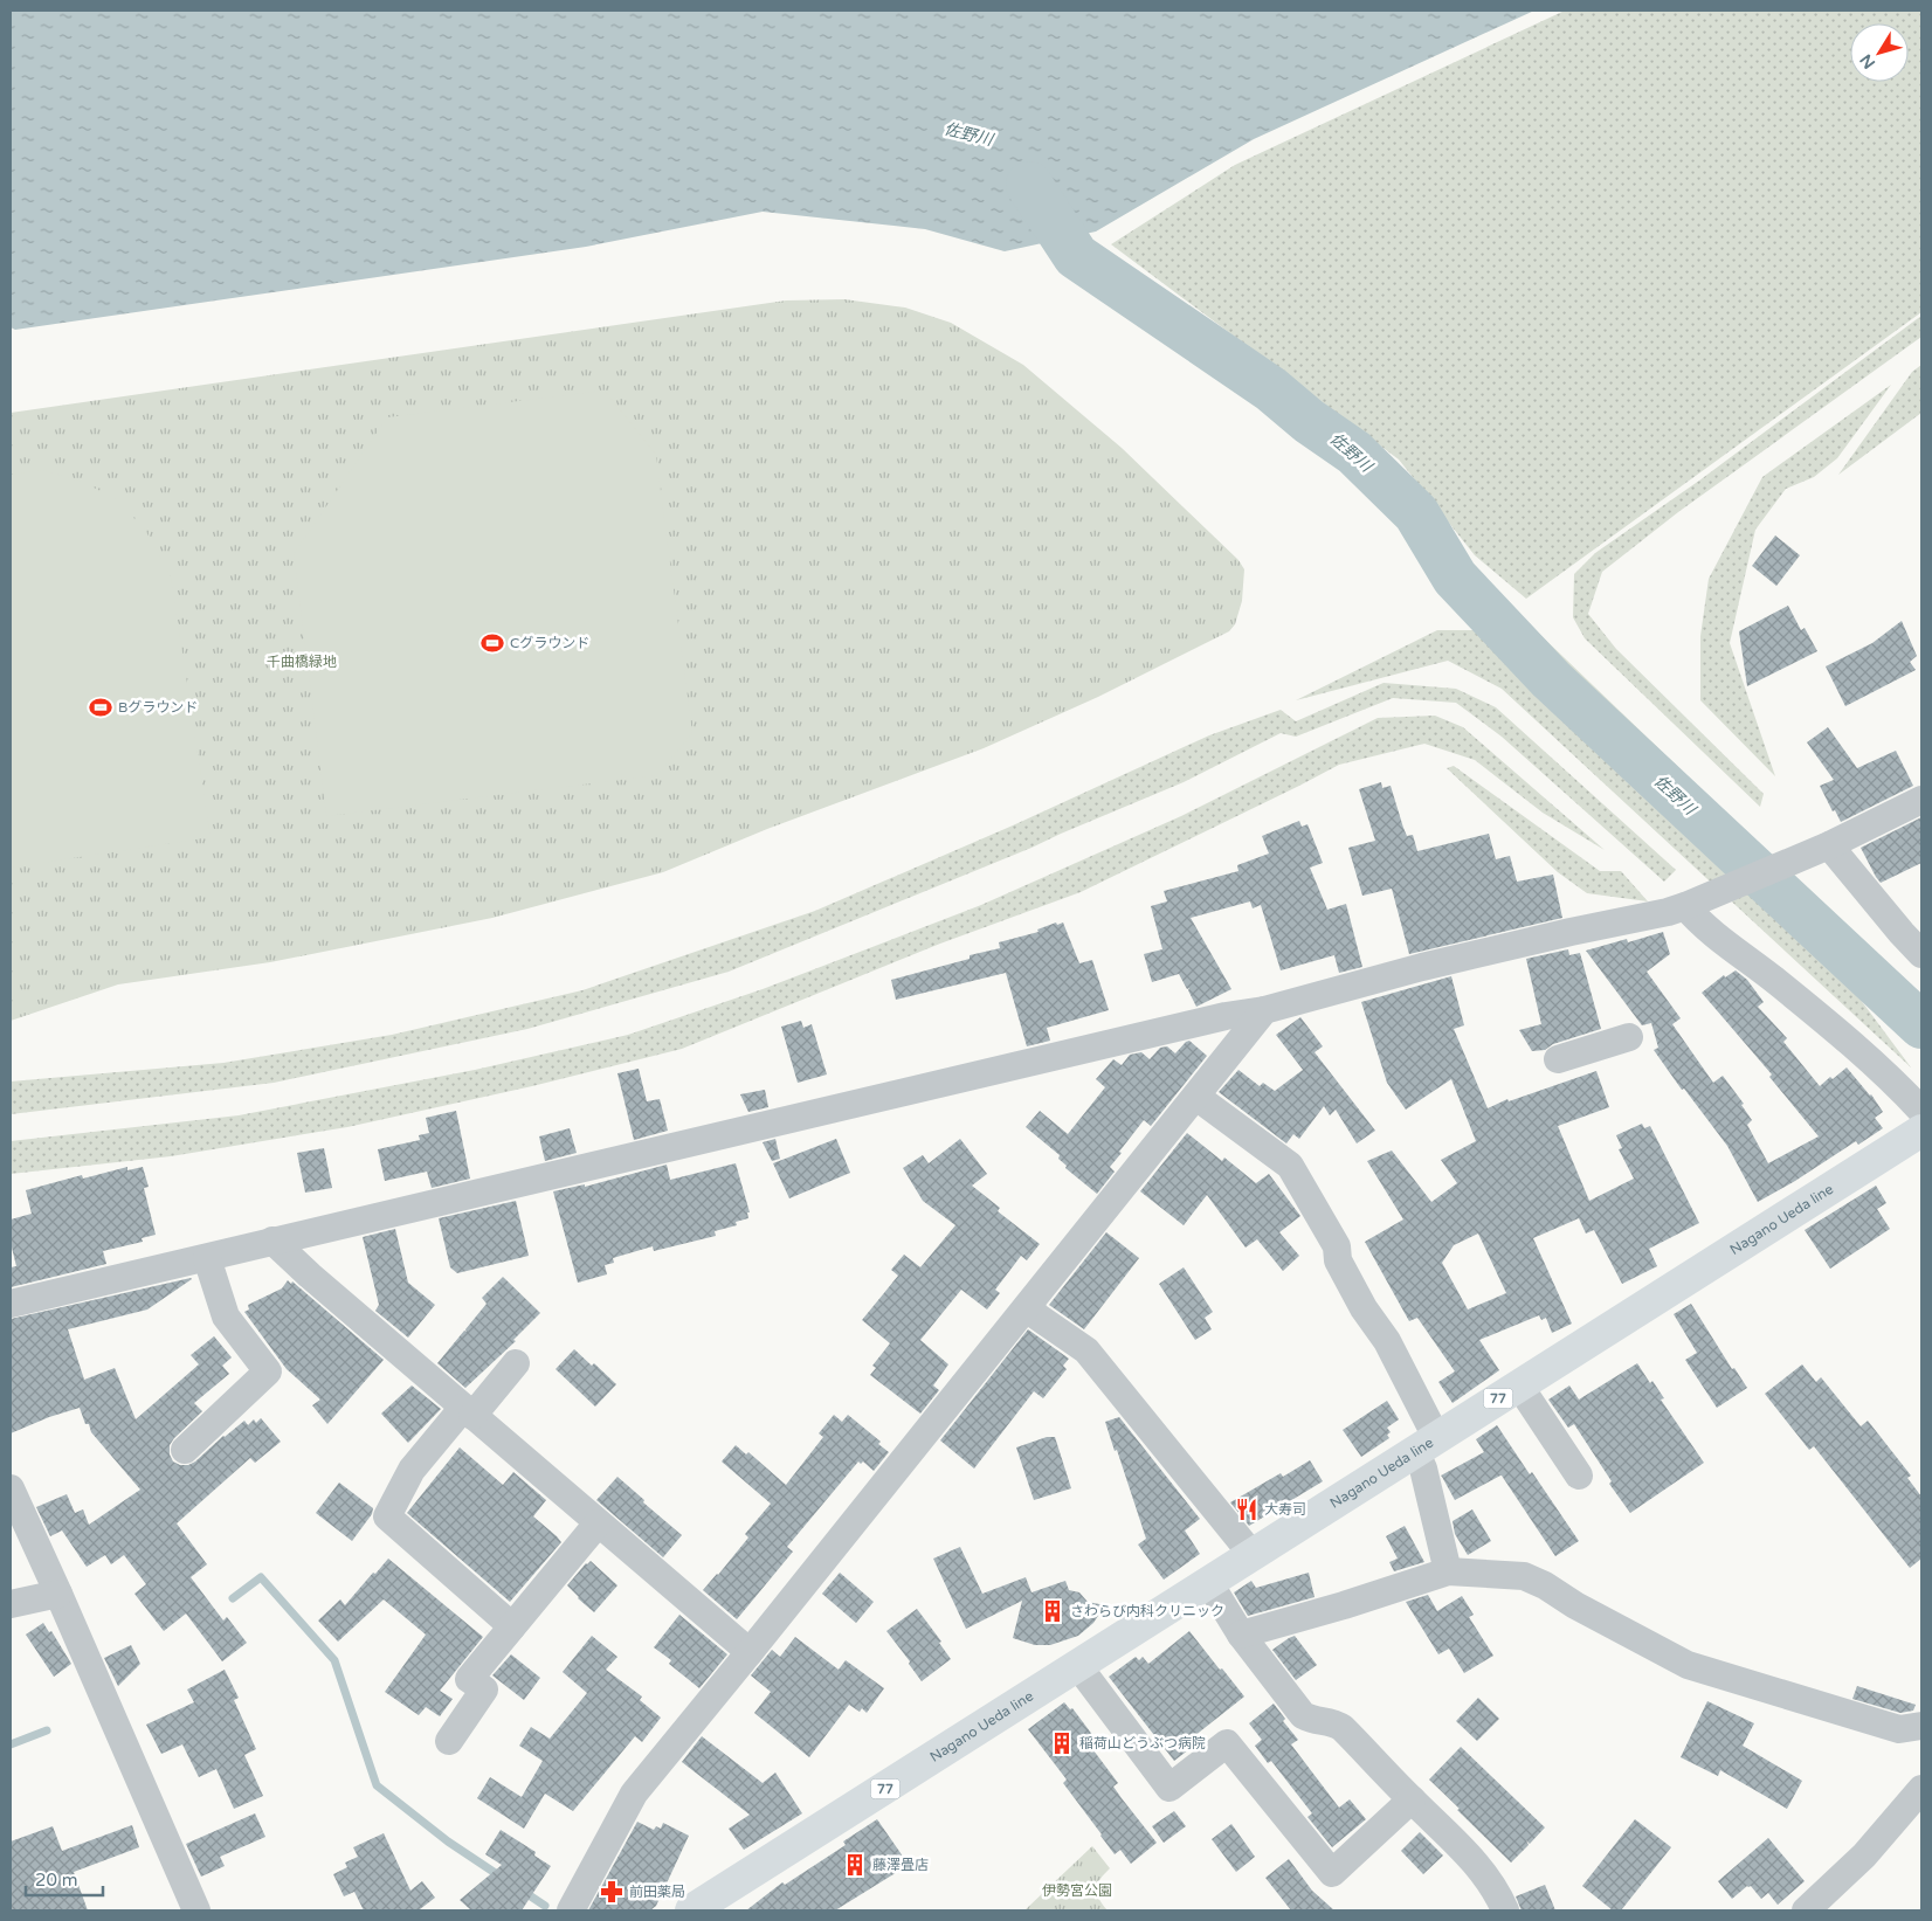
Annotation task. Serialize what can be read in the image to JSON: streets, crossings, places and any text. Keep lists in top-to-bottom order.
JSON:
{
  "streets": {
    "main road": ["Nagano Ueda line", "77"]
  },
  "water": ["佐野川"],
  "parks": ["千曲橋緑地", "伊勢宮公園"],
  "places": {
    "sports": ["Cグラウンド", "Bグラウンド"],
    "restaurant": ["大寿司"],
    "building": ["さわらび内科クリニック", "稲荷山どうぶつ病院", "藤澤畳店"],
    "pharmacy": ["前田薬局"]
  },
  "scale_bar": "20 m",
  "north": "bottom left"
}
